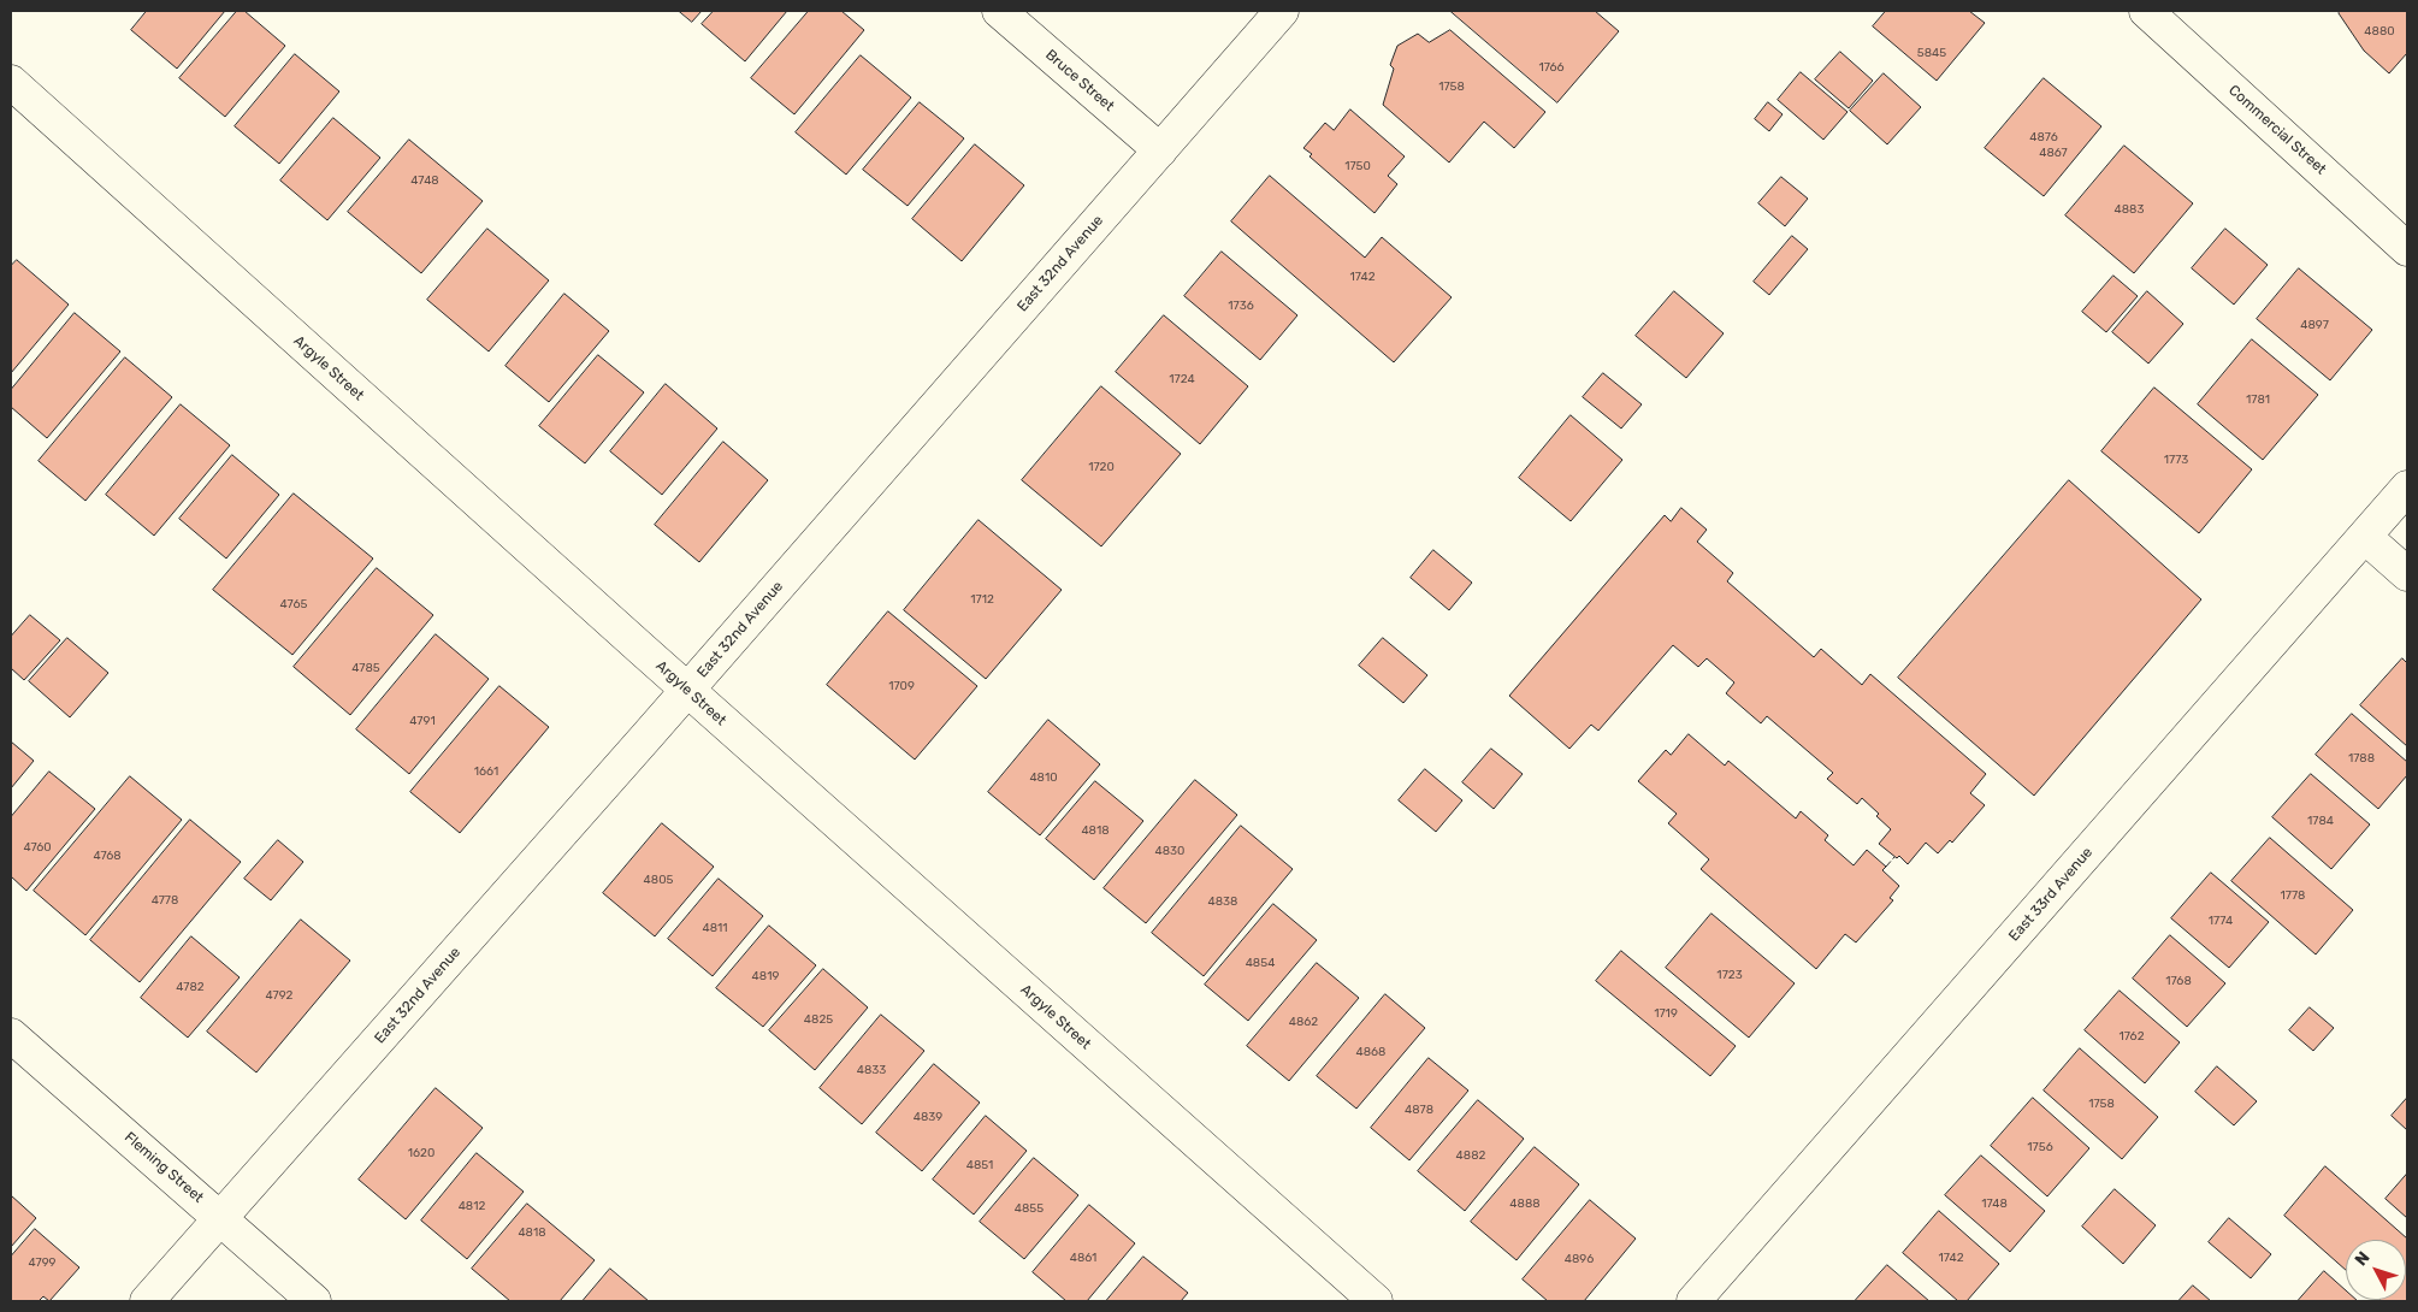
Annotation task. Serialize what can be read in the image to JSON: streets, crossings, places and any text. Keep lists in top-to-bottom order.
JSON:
{
  "streets": {
    "street": [
      "Bruce Street",
      "Commercial Street",
      "East 32nd Avenue",
      "Argyle Street",
      "East 33rd Avenue",
      "Fleming Street"
    ]
  },
  "crossings": [
    ["Bruce Street", "East 32nd Avenue"],
    ["East 32nd Avenue", "Argyle Street"],
    ["East 32nd Avenue", "Fleming Street"]
  ],
  "house_numbers": [
    "4880",
    "5845",
    "1766",
    "1758",
    "4876",
    "4867",
    "1750",
    "4748",
    "4883",
    "1742",
    "1736",
    "4897",
    "1724",
    "1781",
    "1773",
    "1720",
    "1712",
    "4765",
    "4785",
    "1709",
    "4791",
    "1788",
    "1661",
    "4810",
    "1784",
    "4818",
    "4760",
    "4830",
    "4768",
    "4805",
    "1778",
    "4778",
    "4838",
    "1774",
    "4811",
    "4854",
    "1723",
    "4819",
    "1768",
    "4782",
    "4792",
    "1719",
    "4825",
    "4862",
    "1762",
    "4868",
    "4833",
    "1758",
    "4878",
    "4839",
    "1756",
    "1620",
    "4882",
    "4851",
    "4888",
    "1748",
    "4812",
    "4855",
    "4818",
    "4861",
    "1742",
    "4896",
    "4799"
  ],
  "north": "top left"
}
